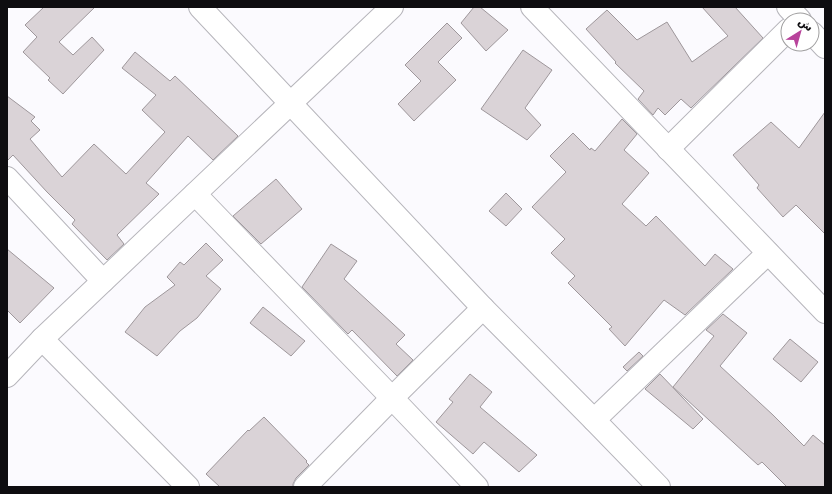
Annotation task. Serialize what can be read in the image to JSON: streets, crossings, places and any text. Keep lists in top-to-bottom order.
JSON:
{
  "north": "top right"
}
